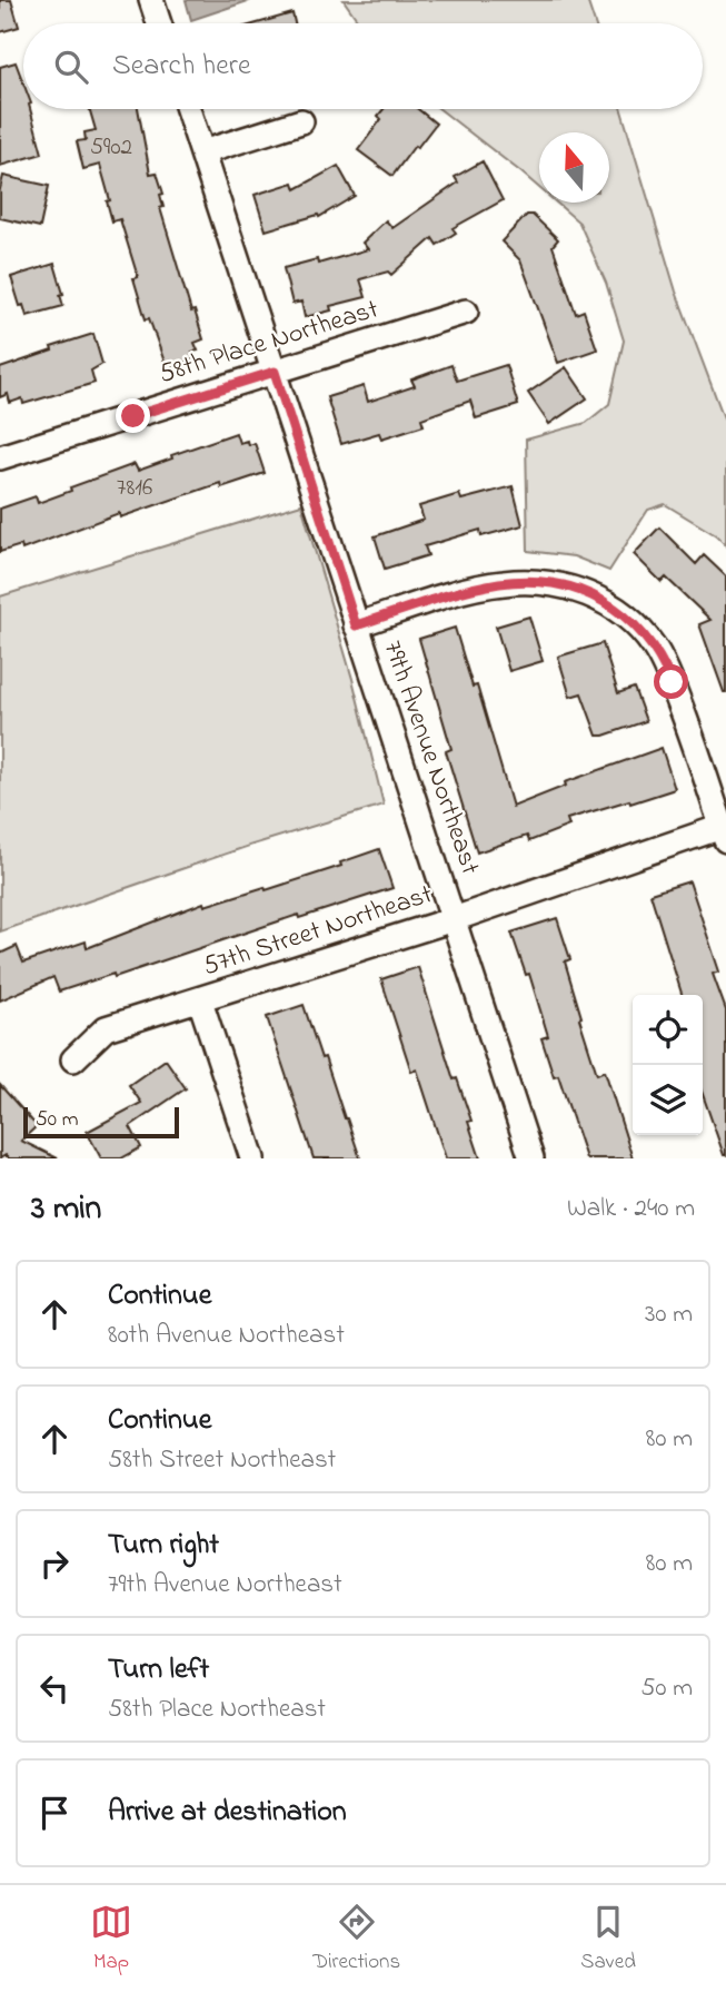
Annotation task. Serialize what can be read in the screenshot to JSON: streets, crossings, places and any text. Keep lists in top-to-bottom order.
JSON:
{
  "streets": {
    "street": ["58th Place Northeast", "79th Avenue Northeast", "57th Street Northeast"]
  },
  "crossings": [
    ["58th Place Northeast", "79th Avenue Northeast"],
    ["79th Avenue Northeast", "57th Street Northeast"]
  ],
  "house_numbers": ["5902", "7816"],
  "scale_bar": "50 m",
  "north": "top",
  "page": {
    "search": "Search here",
    "scale": "50 m",
    "heading": ["3 min", "Walk · 240 m"],
    "list": [
      ["Continue", "80th Avenue Northeast", "30 m"],
      ["Continue", "58th Street Northeast", "80 m"],
      ["Turn right", "79th Avenue Northeast", "80 m"],
      ["Turn left", "58th Place Northeast", "50 m"],
      "Arrive at destination"
    ],
    "nav": ["Map", "Directions", "Saved"]
  }
}
